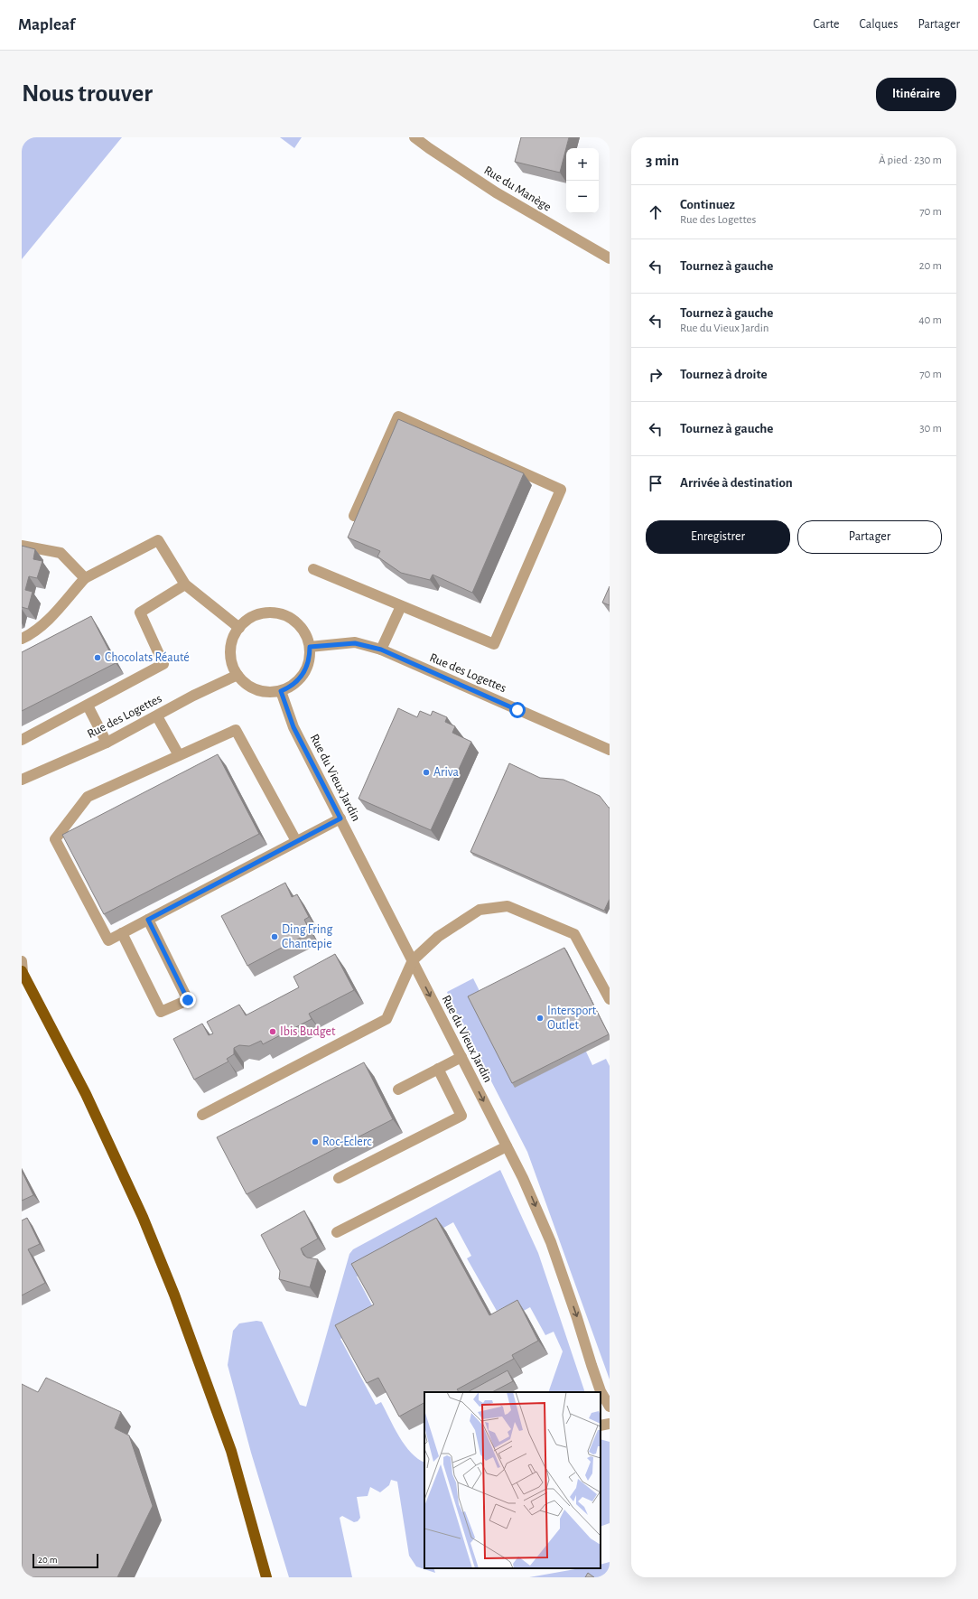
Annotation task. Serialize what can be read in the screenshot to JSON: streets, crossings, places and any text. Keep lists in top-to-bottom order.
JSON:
{
  "streets": {
    "street": ["Rue du Manège", "Rue des Logettes", "Rue du Vieux Jardin"]
  },
  "crossings": [
    ["Rue des Logettes", "Rue du Vieux Jardin"]
  ],
  "one_way": ["Rue du Vieux Jardin"],
  "places": [
    "Chocolats Réauté",
    "Ariva",
    "Ding Fring Chantepie",
    "Intersport Outlet",
    "Ibis Budget",
    "Roc-Eclerc"
  ],
  "scale_bar": "20 m",
  "page": {
    "header": "Mapleaf",
    "nav": ["Carte", "Calques", "Partager"],
    "buttons": [
      "Itinéraire",
      ["Enregistrer", "Partager"]
    ],
    "title": "Nous trouver",
    "heading": ["3 min", "À pied · 230 m"],
    "map_buttons": ["+", "−"],
    "list": [
      ["Continuez", "Rue des Logettes", "70 m"],
      ["Tournez à gauche", "20 m"],
      ["Tournez à gauche", "Rue du Vieux Jardin", "40 m"],
      ["Tournez à droite", "70 m"],
      ["Tournez à gauche", "30 m"],
      "Arrivée à destination"
    ],
    "scale": "20 m"
  }
}
